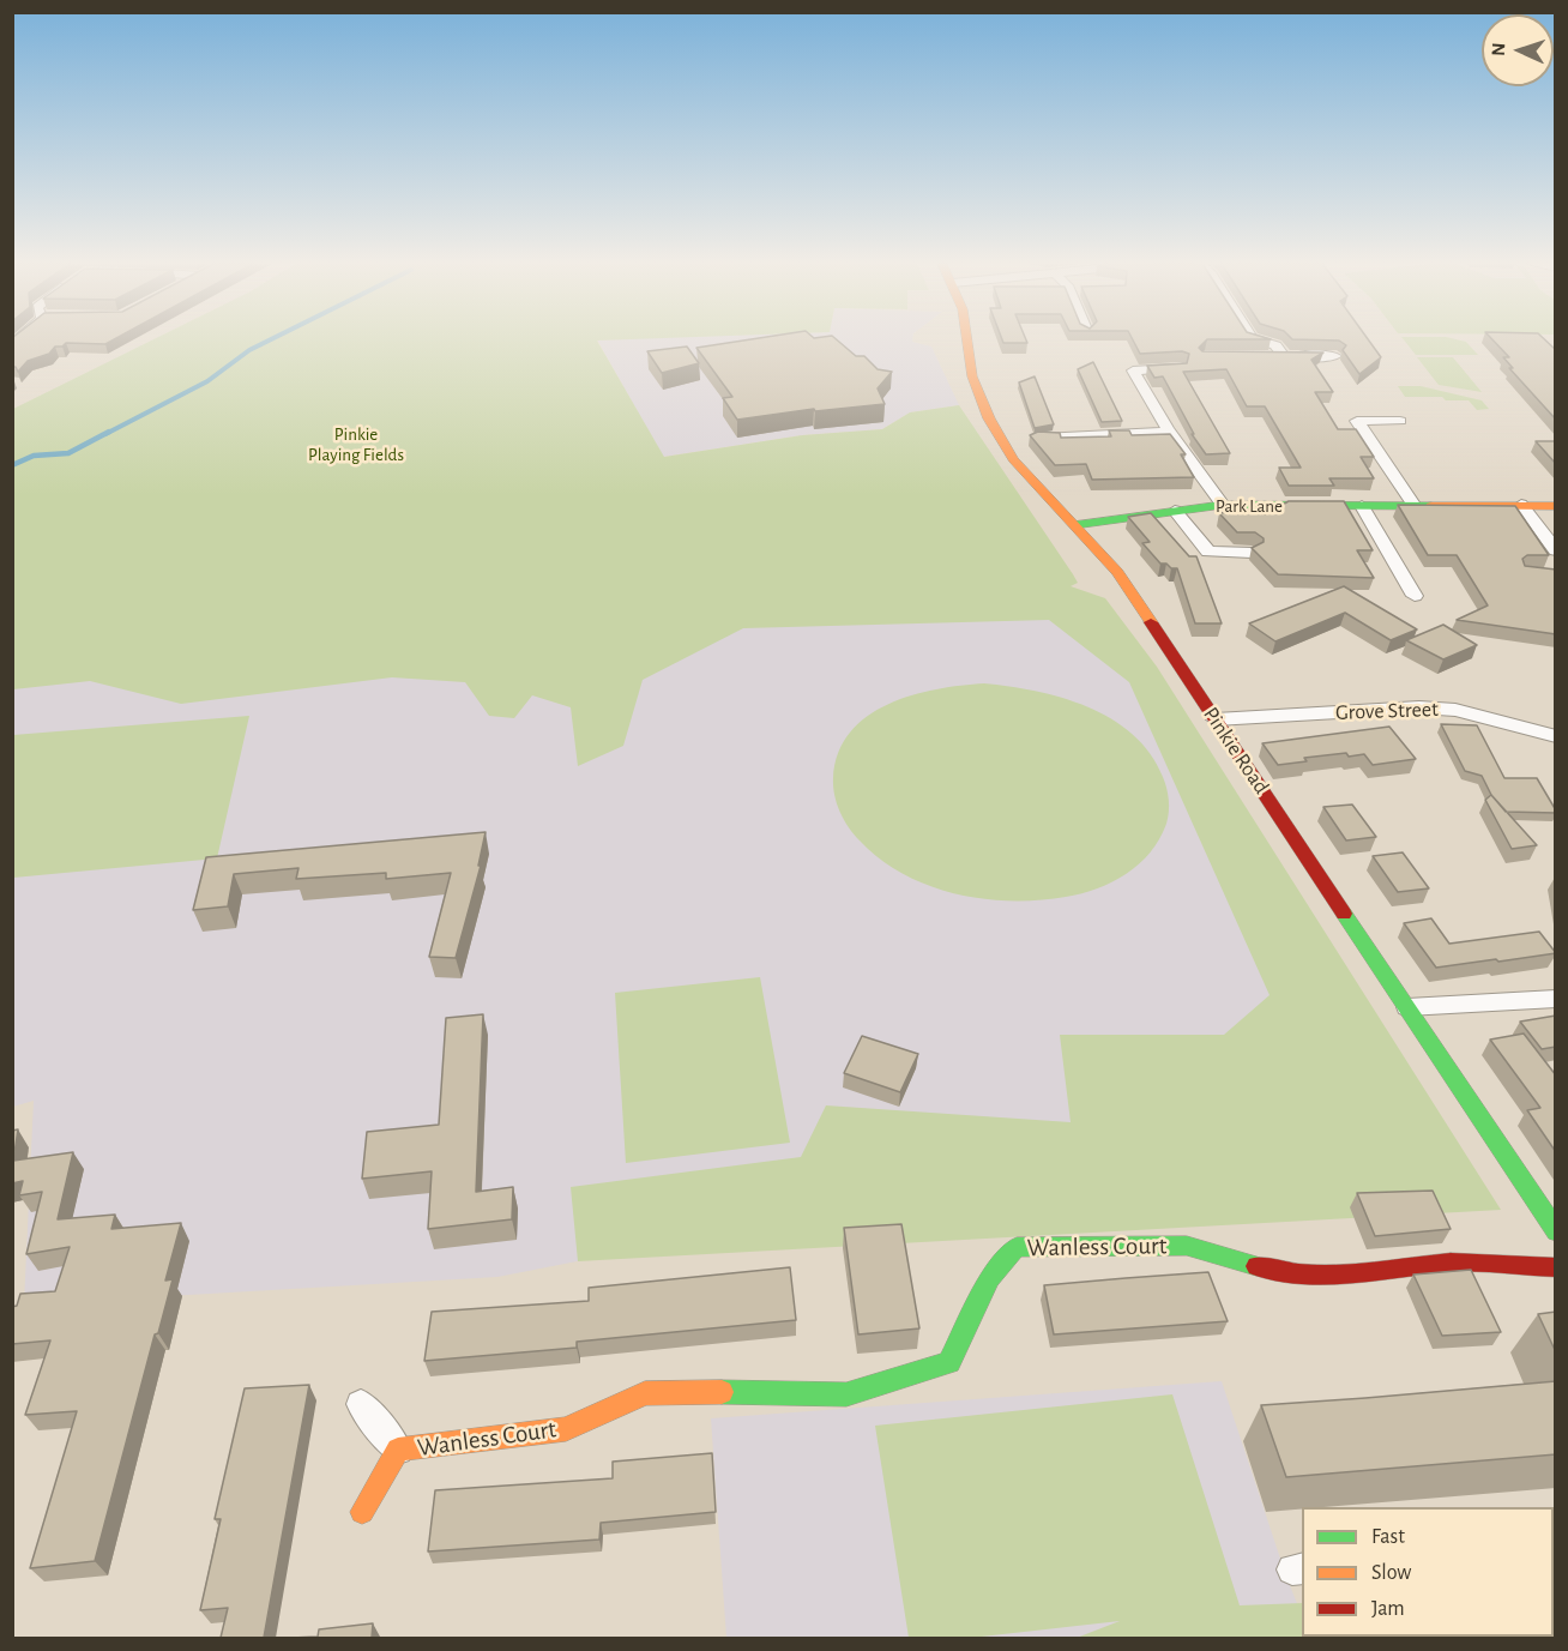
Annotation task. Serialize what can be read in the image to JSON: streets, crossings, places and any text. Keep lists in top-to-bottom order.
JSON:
{
  "streets": {
    "main road": ["Park Lane", "Pinkie Road", "Wanless Court"],
    "street": ["Grove Street"]
  },
  "crossings": [
    ["Park Lane", "Pinkie Road"],
    ["Grove Street", "Pinkie Road"]
  ],
  "parks": ["Pinkie Playing Fields"],
  "legend": ["Fast", "Slow", "Jam"],
  "north": "left"
}
